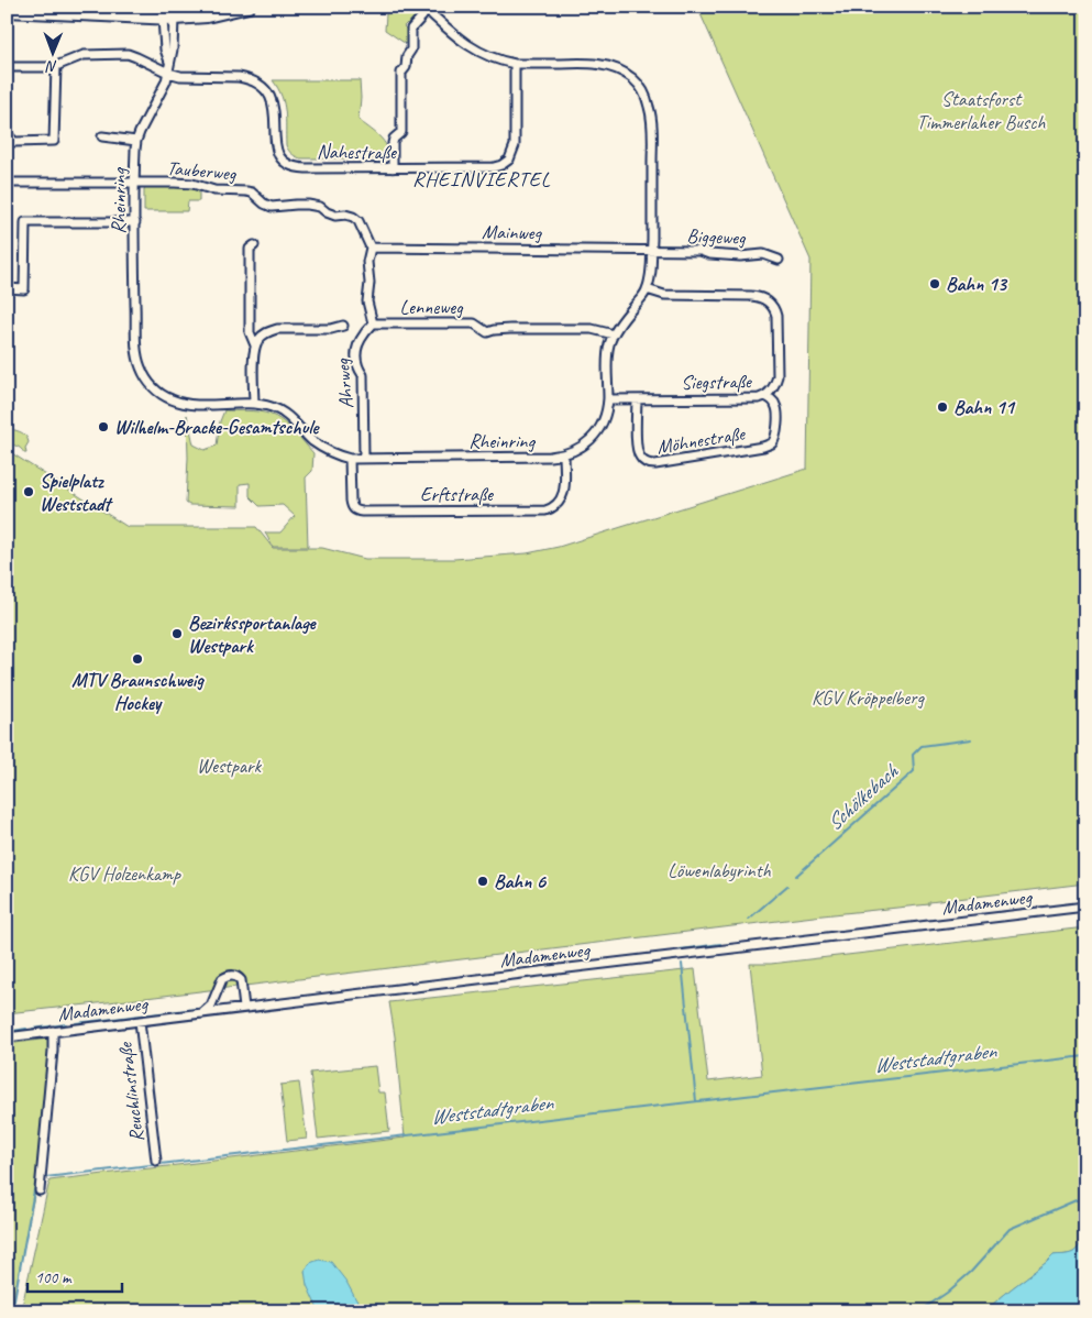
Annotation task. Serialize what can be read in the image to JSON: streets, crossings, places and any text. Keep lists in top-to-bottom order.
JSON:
{
  "streets": {
    "street": [
      "Nahestraße",
      "Tauberweg",
      "Rheinring",
      "Mainweg",
      "Biggeweg",
      "Lenneweg",
      "Siegstraße",
      "Ahrweg",
      "Möhnestraße",
      "Erftstraße",
      "Madamenweg",
      "Reuchlinstraße"
    ]
  },
  "crossings": [
    ["Nahestraße", "Rheinring"],
    ["Tauberweg", "Rheinring"],
    ["Tauberweg", "Mainweg"],
    ["Rheinring", "Mainweg"],
    ["Rheinring", "Biggeweg"],
    ["Rheinring", "Lenneweg"],
    ["Rheinring", "Siegstraße"],
    ["Rheinring", "Ahrweg"],
    ["Rheinring", "Erftstraße"],
    ["Mainweg", "Biggeweg"],
    ["Lenneweg", "Ahrweg"],
    ["Siegstraße", "Möhnestraße"],
    ["Madamenweg", "Reuchlinstraße"]
  ],
  "districts": ["RHEINVIERTEL"],
  "water": ["Schölkebach", "Weststadtgraben"],
  "parks": [
    "Staatsforst Timmerlaher Busch",
    "KGV Kröppelberg",
    "Westpark",
    "Löwenlabyrinth",
    "KGV Holzenkamp"
  ],
  "places": [
    "Bahn 13",
    "Bahn 11",
    "Wilhelm-Bracke-Gesamtschule",
    "Spielplatz Weststadt",
    "Bezirkssportanlage Westpark",
    "MTV Braunschweig Hockey",
    "Bahn 6"
  ],
  "scale_bar": "100 m",
  "north": "bottom"
}
